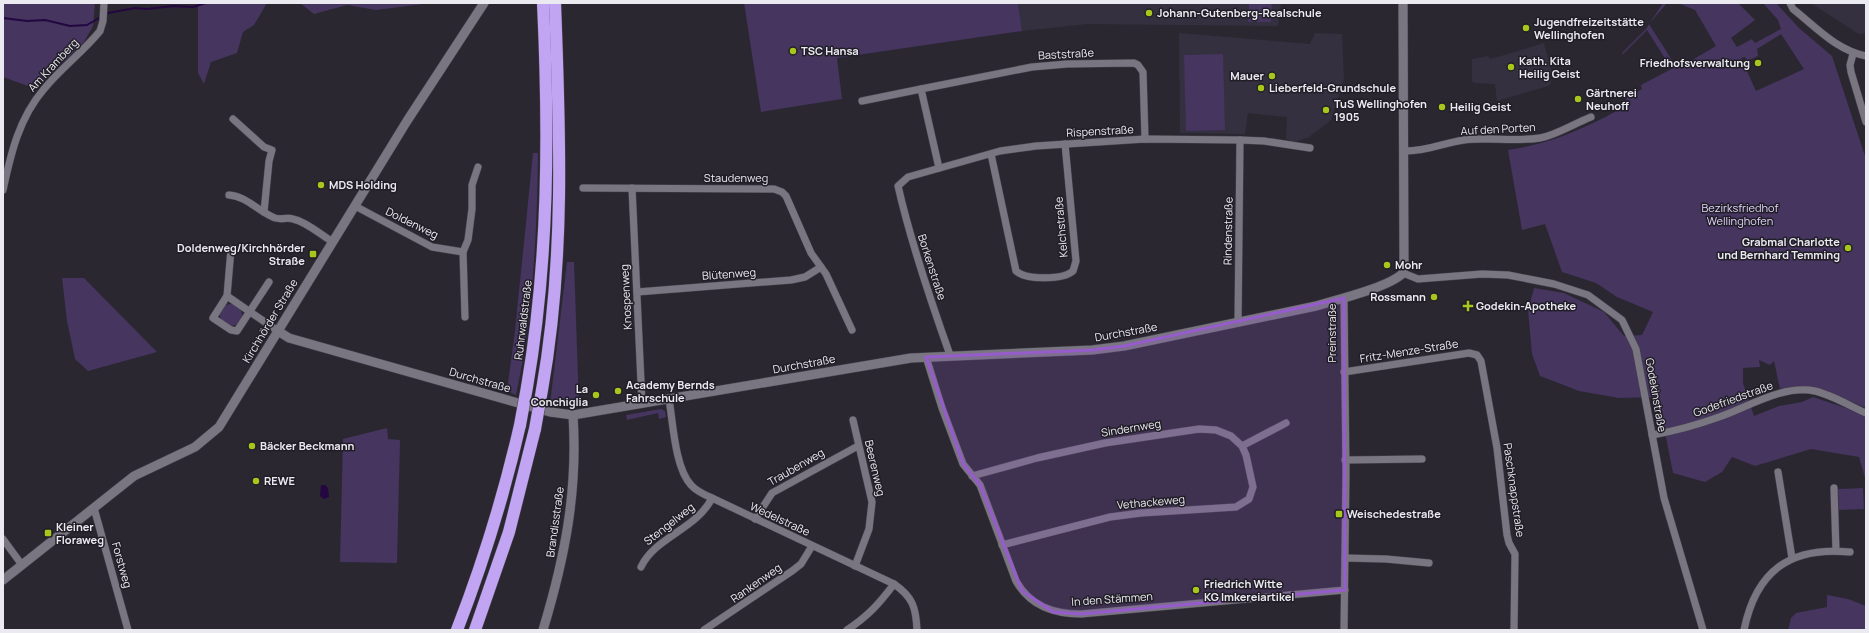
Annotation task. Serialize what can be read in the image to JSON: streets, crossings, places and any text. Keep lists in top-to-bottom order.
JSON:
{
  "streets": {
    "highway": ["Ruhrwaldstraße"],
    "street": [
      "Baststraße",
      "Am Kramberg",
      "Auf den Porten",
      "Rispenstraße",
      "Staudenweg",
      "Doldenweg",
      "Kelchstraße",
      "Rindenstraße",
      "Borkenstraße",
      "Blütenweg",
      "Knospenweg",
      "Kirchhörder Straße",
      "Durchstraße",
      "Preinstraße",
      "Fritz-Menze-Straße",
      "Godekinstraße",
      "Godefriedstraße",
      "Sindernweg",
      "Traubenweg",
      "Beerenweg",
      "Paschknappstraße",
      "Vethackeweg",
      "Wedelstraße",
      "Brandisstraße",
      "Stengelweg",
      "Forstweg",
      "Rankenweg",
      "In den Stämmen"
    ]
  },
  "crossings": [
    ["Baststraße", "Rispenstraße"],
    ["Rispenstraße", "Kelchstraße"],
    ["Rispenstraße", "Rindenstraße"],
    ["Rispenstraße", "Borkenstraße"],
    ["Staudenweg", "Blütenweg"],
    ["Staudenweg", "Knospenweg"],
    ["Doldenweg", "Kirchhörder Straße"],
    ["Rindenstraße", "Durchstraße"],
    ["Borkenstraße", "Durchstraße"],
    ["Blütenweg", "Knospenweg"],
    ["Knospenweg", "Durchstraße"],
    ["Kirchhörder Straße", "Durchstraße"],
    ["Kirchhörder Straße", "Forstweg"],
    ["Durchstraße", "Preinstraße"],
    ["Durchstraße", "Wedelstraße"],
    ["Durchstraße", "Brandisstraße"],
    ["Durchstraße", "In den Stämmen"],
    ["Preinstraße", "Fritz-Menze-Straße"],
    ["Preinstraße", "Godekinstraße"],
    ["Preinstraße", "In den Stämmen"],
    ["Fritz-Menze-Straße", "Paschknappstraße"],
    ["Godekinstraße", "Godefriedstraße"],
    ["Sindernweg", "Vethackeweg"],
    ["Sindernweg", "In den Stämmen"],
    ["Traubenweg", "Beerenweg"],
    ["Traubenweg", "Wedelstraße"],
    ["Beerenweg", "Wedelstraße"],
    ["Vethackeweg", "In den Stämmen"],
    ["Wedelstraße", "Stengelweg"],
    ["Wedelstraße", "Rankenweg"]
  ],
  "parks": ["Bezirksfriedhof Wellinghofen"],
  "places": {
    "other": [
      "Johann-Gutenberg-Realschule",
      "Jugendfreizeitstätte Wellinghofen",
      "TSC Hansa",
      "Friedhofsverwaltung",
      "Kath. Kita Heilig Geist",
      "Mauer",
      "Lieberfeld-Grundschule",
      "Gärtnerei Neuhoff",
      "Heilig Geist",
      "TuS Wellinghofen 1905",
      "MDS Holding",
      "Grabmal Charlotte und Bernhard Temming",
      "Mohr",
      "Rossmann",
      "Academy Bernds Fahrschule",
      "La Conchiglia",
      "Bäcker Beckmann",
      "REWE",
      "Friedrich Witte KG Imkereiartikel"
    ],
    "transit": ["Doldenweg/Kirchhörder Straße", "Weischedestraße", "Kleiner Floraweg"],
    "health": ["Godekin-Apotheke"]
  }
}
